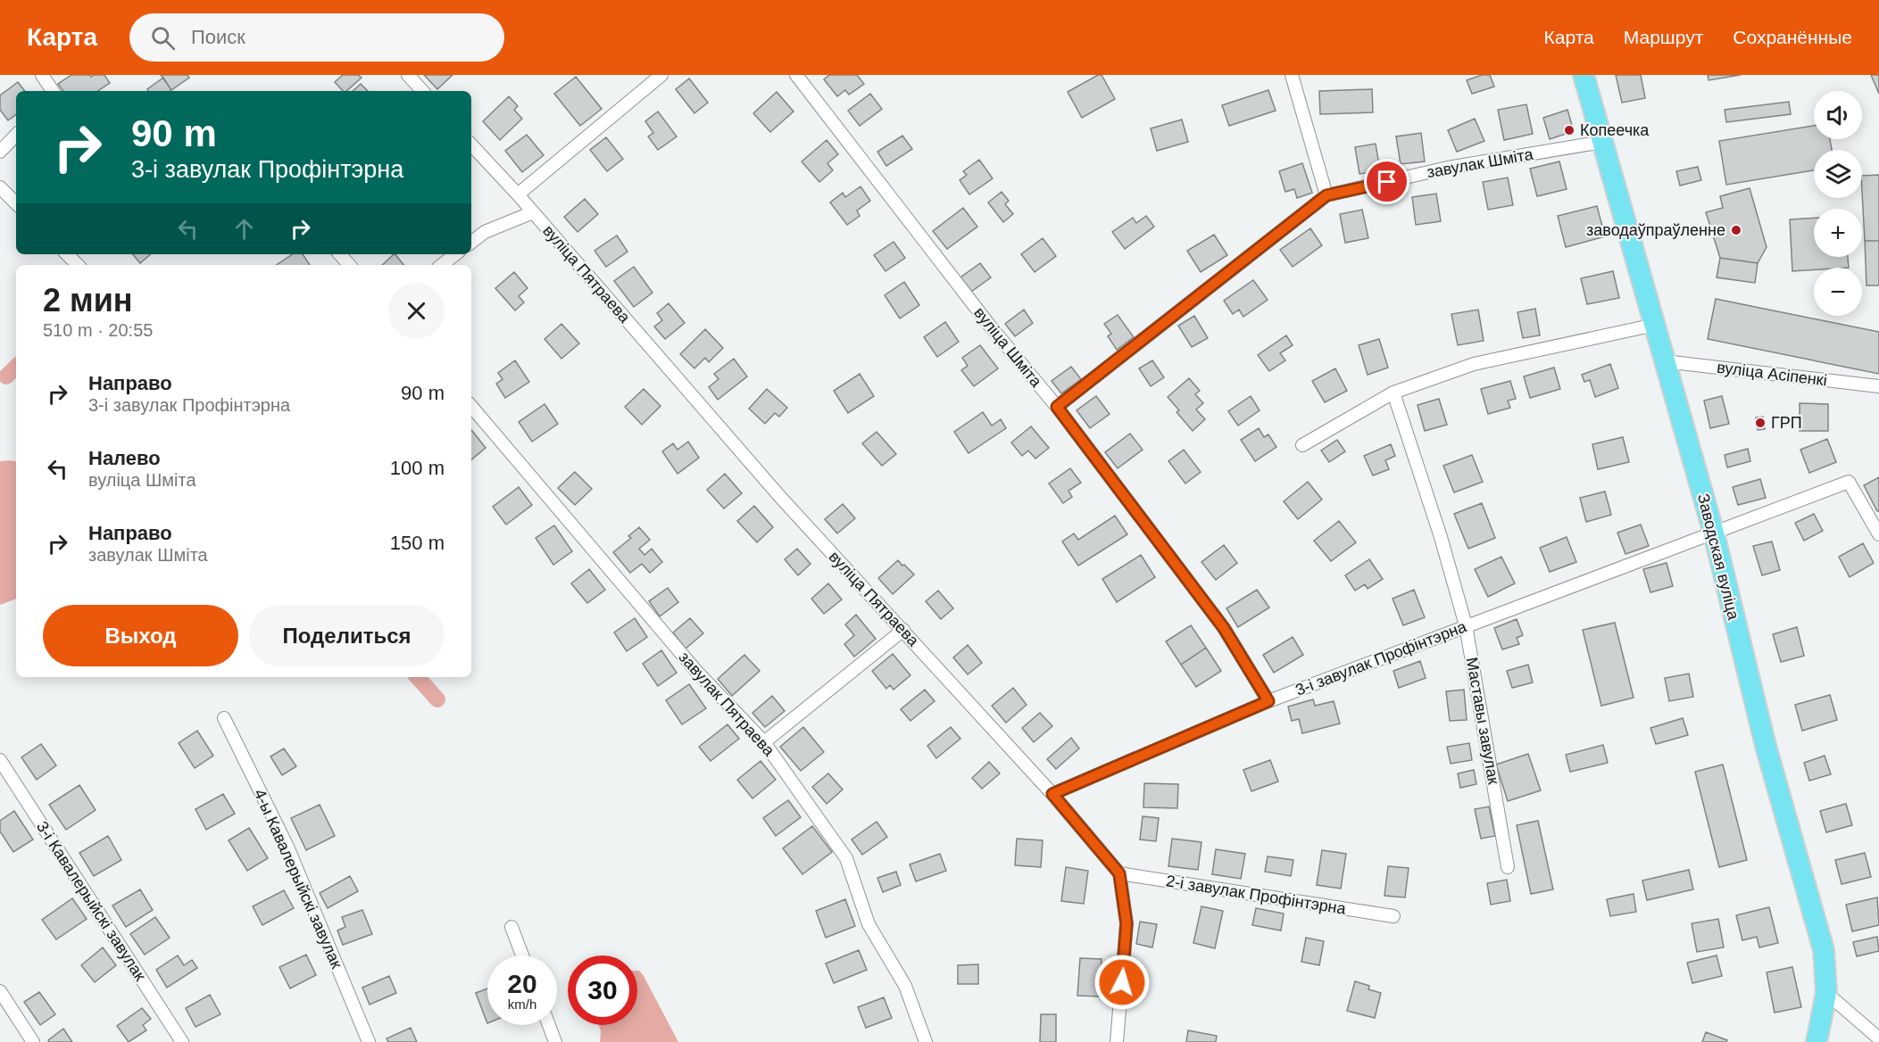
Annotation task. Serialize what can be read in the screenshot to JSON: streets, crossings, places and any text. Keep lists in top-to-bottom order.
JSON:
{
  "streets": {
    "main road": ["Заводская вуліца"],
    "street": [
      "завулак Шміта",
      "вуліца Пятраева",
      "вуліца Шміта",
      "вуліца Асіпенкі",
      "3-і завулак Профінтэрна",
      "завулак Пятраева",
      "Маставы завулак",
      "4-ы Кавалерыйскі завулак",
      "2-і завулак Профінтэрна",
      "3-і Кавалерыйскі завулак"
    ]
  },
  "crossings": [
    ["завулак Шміта", "вуліца Шміта"],
    ["завулак Шміта", "Заводская вуліца"],
    ["вуліца Пятраева", "3-і завулак Профінтэрна"],
    ["вуліца Пятраева", "2-і завулак Профінтэрна"],
    ["вуліца Шміта", "3-і завулак Профінтэрна"],
    ["вуліца Асіпенкі", "Заводская вуліца"],
    ["Заводская вуліца", "3-і завулак Профінтэрна"],
    ["3-і завулак Профінтэрна", "Маставы завулак"]
  ],
  "places": ["Копеечка", "заводаўпраўленне", "ГРП"],
  "page": {
    "header": "Карта",
    "search": "Поиск",
    "nav": ["Карта", "Маршрут", "Сохранённые"],
    "map_buttons": ["+", "−"],
    "turn": ["90 m", "3-і завулак Профінтэрна"],
    "heading": ["2 мин", "510 m · 20:55"],
    "list": [
      {
        "name": "Направо",
        "note": "3-і завулак Профінтэрна",
        "value": "90 m"
      },
      {
        "name": "Налево",
        "note": "вуліца Шміта",
        "value": "100 m"
      },
      {
        "name": "Направо",
        "note": "завулак Шміта",
        "value": "150 m"
      }
    ],
    "buttons": ["Выход", "Поделиться"],
    "speed": "20 km/h",
    "limit": "30"
  }
}
